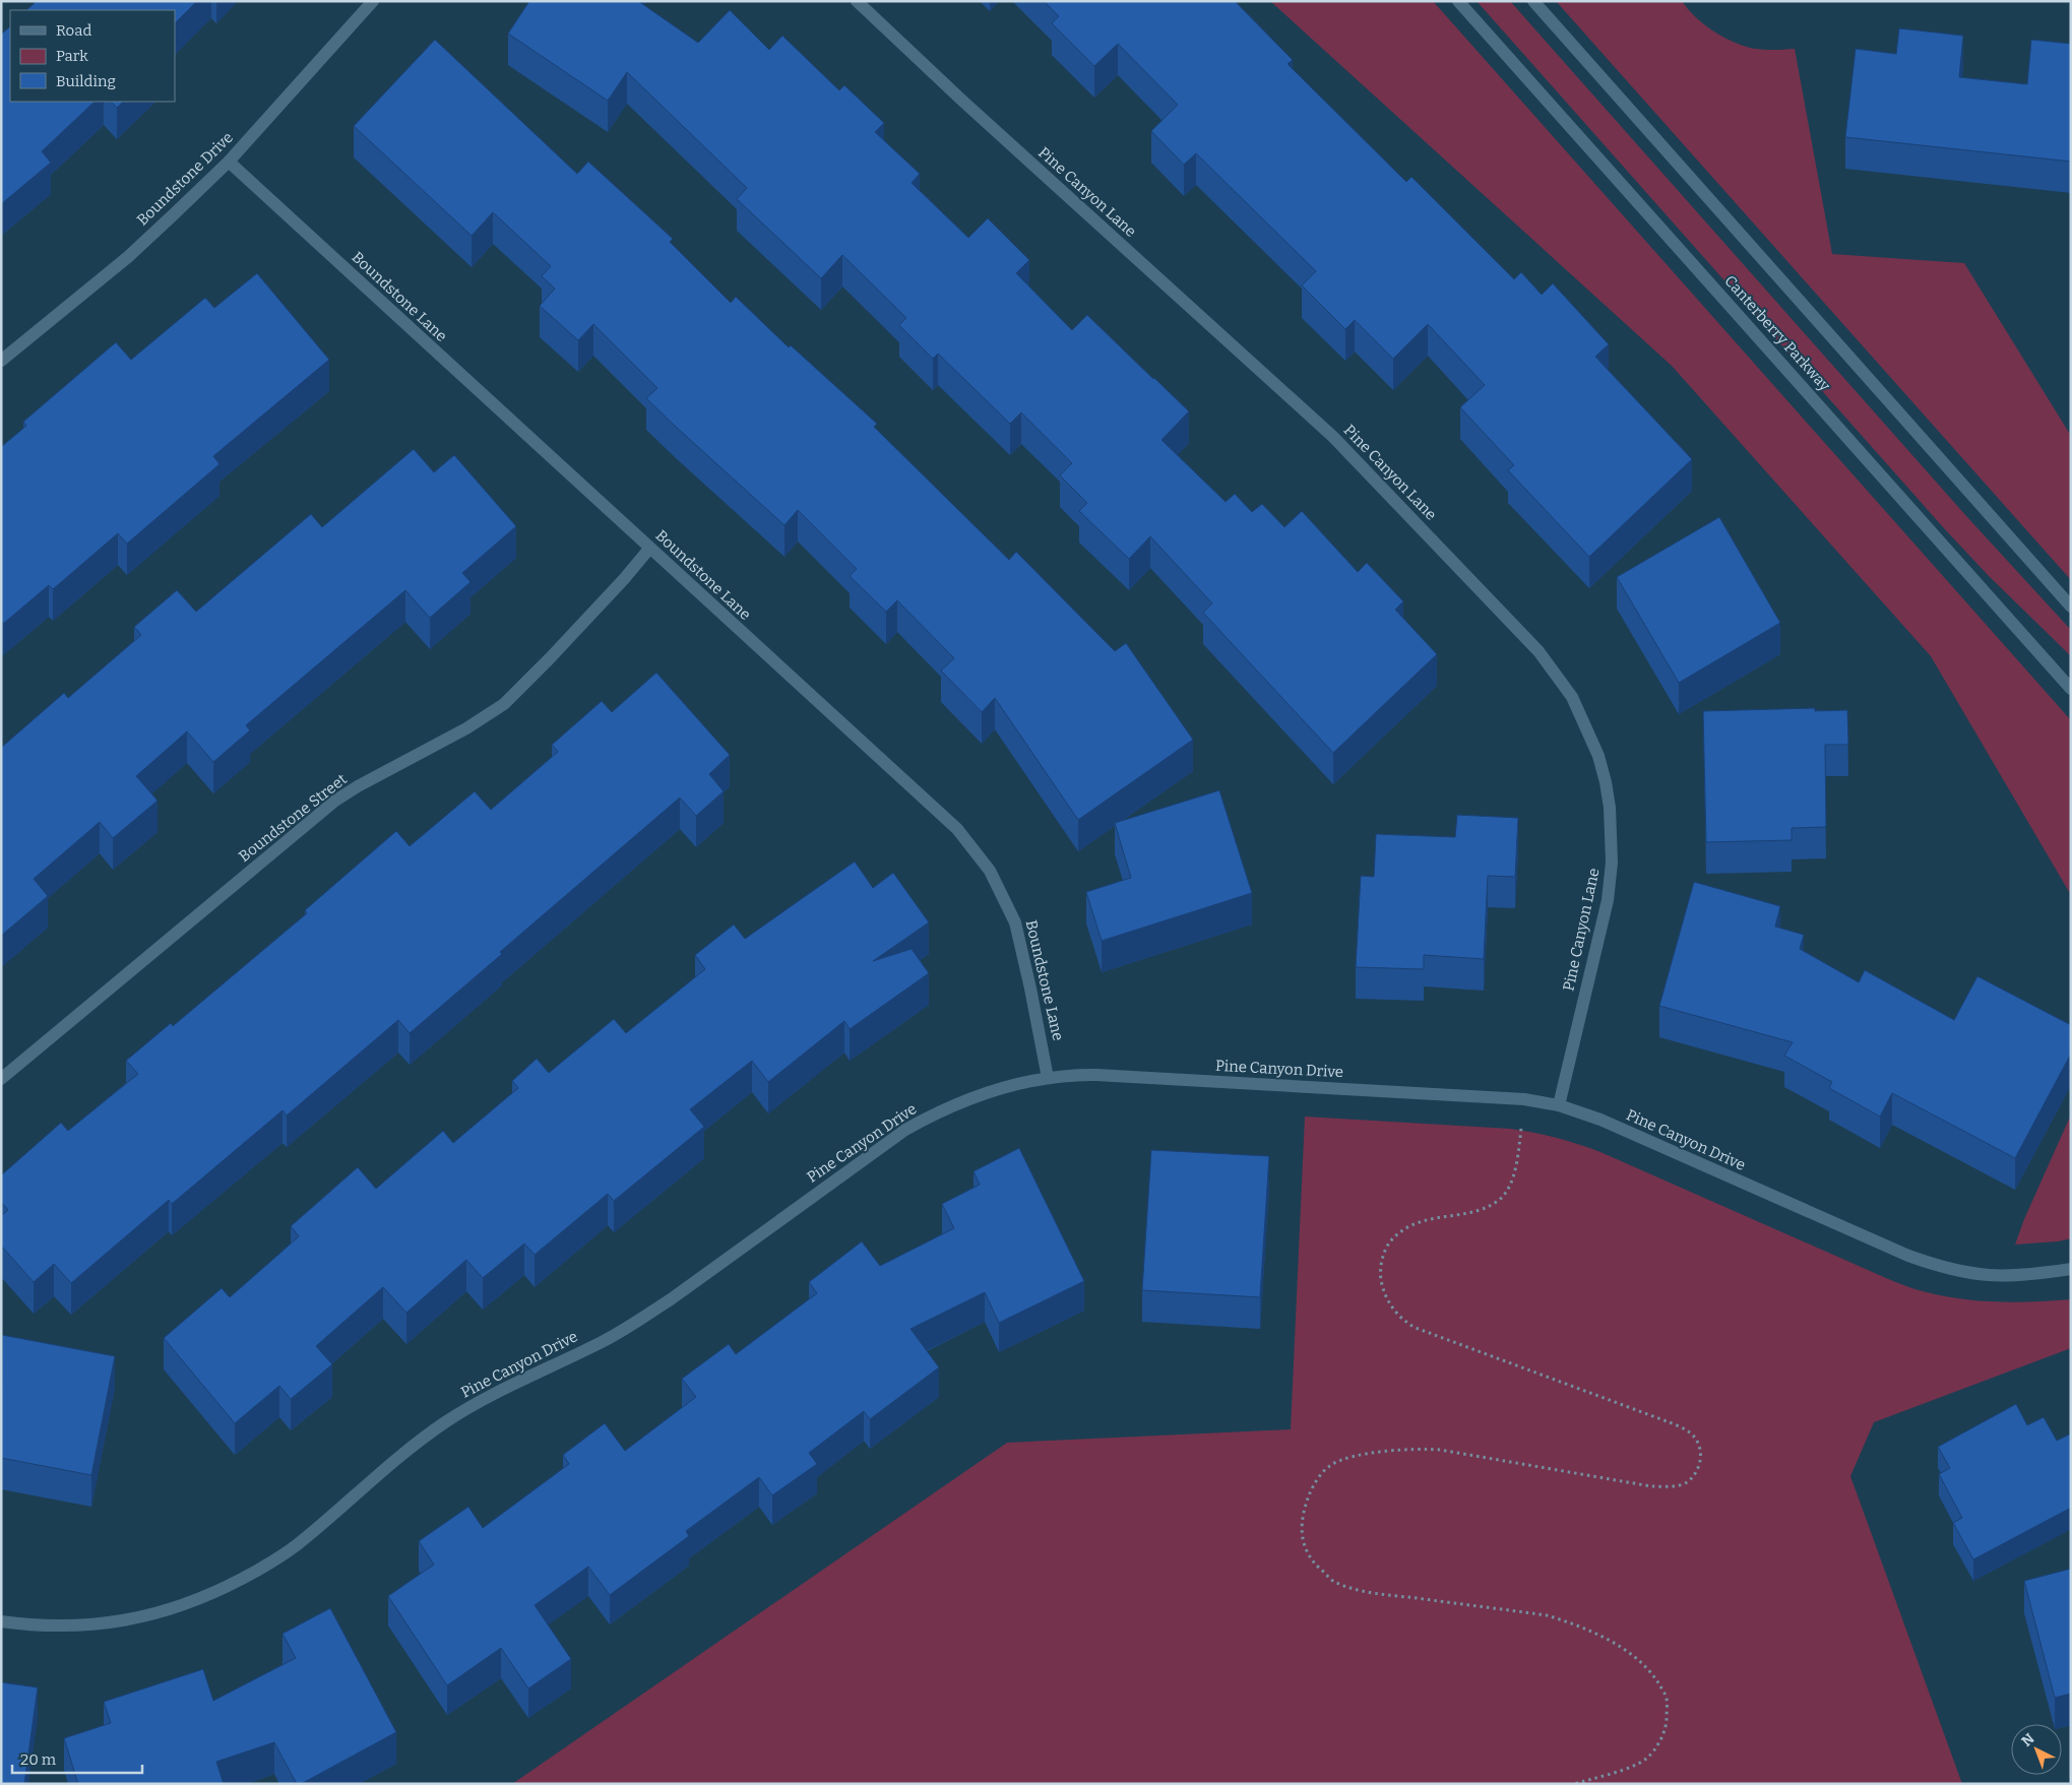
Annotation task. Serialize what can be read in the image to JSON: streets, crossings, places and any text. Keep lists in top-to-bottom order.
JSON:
{
  "streets": {
    "street": [
      "Boundstone Drive",
      "Pine Canyon Lane",
      "Boundstone Lane",
      "Canterberry Parkway",
      "Boundstone Street",
      "Pine Canyon Drive"
    ]
  },
  "crossings": [
    ["Boundstone Drive", "Boundstone Lane"],
    ["Pine Canyon Lane", "Pine Canyon Drive"],
    ["Boundstone Lane", "Boundstone Street"],
    ["Boundstone Lane", "Pine Canyon Drive"]
  ],
  "legend": ["Road", "Park", "Building"],
  "scale_bar": "20 m",
  "north": "top left"
}
